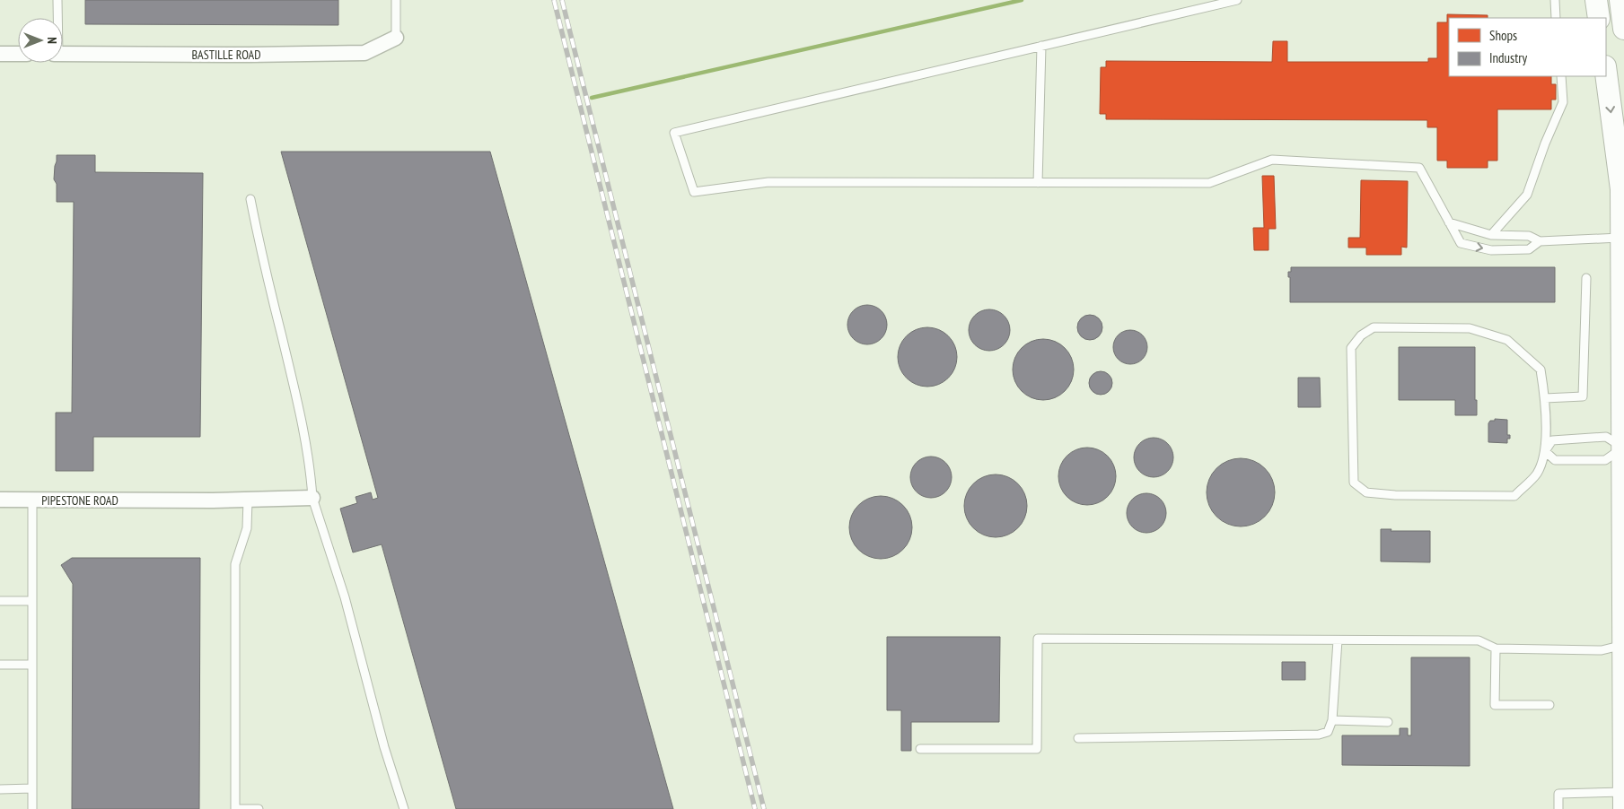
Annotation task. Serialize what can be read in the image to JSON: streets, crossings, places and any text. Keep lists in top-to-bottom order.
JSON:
{
  "streets": {
    "street": ["BASTILLE ROAD", "PIPESTONE ROAD"]
  },
  "legend": ["Shops", "Industry"],
  "north": "right"
}
